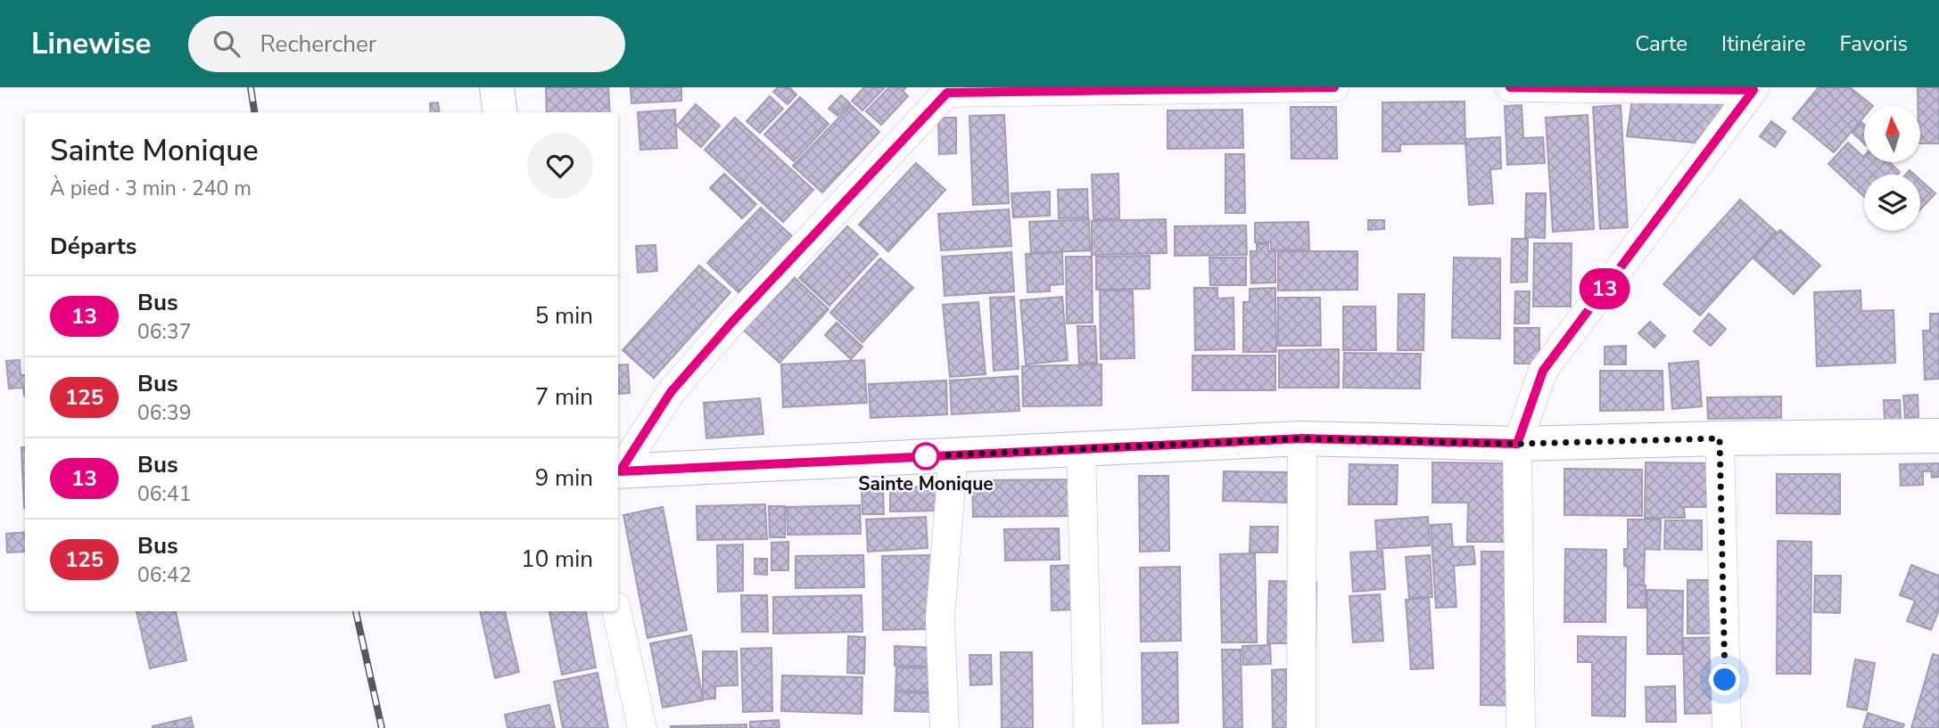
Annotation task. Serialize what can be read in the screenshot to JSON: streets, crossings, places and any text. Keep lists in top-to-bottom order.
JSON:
{
  "places": ["Sainte Monique"],
  "lines": ["bus line 13"],
  "north": "top",
  "page": {
    "header": "Linewise",
    "search": "Rechercher",
    "nav": ["Carte", "Itinéraire", "Favoris"],
    "on_map": "13",
    "heading": [
      ["Sainte Monique", "À pied · 3 min · 240 m"],
      "Départs"
    ],
    "list": [
      {
        "mark": "13",
        "name": "Bus",
        "note": "06:37",
        "value": "5 min"
      },
      {
        "mark": "125",
        "name": "Bus",
        "note": "06:39",
        "value": "7 min"
      },
      {
        "mark": "13",
        "name": "Bus",
        "note": "06:41",
        "value": "9 min"
      },
      {
        "mark": "125",
        "name": "Bus",
        "note": "06:42",
        "value": "10 min"
      }
    ]
  }
}
